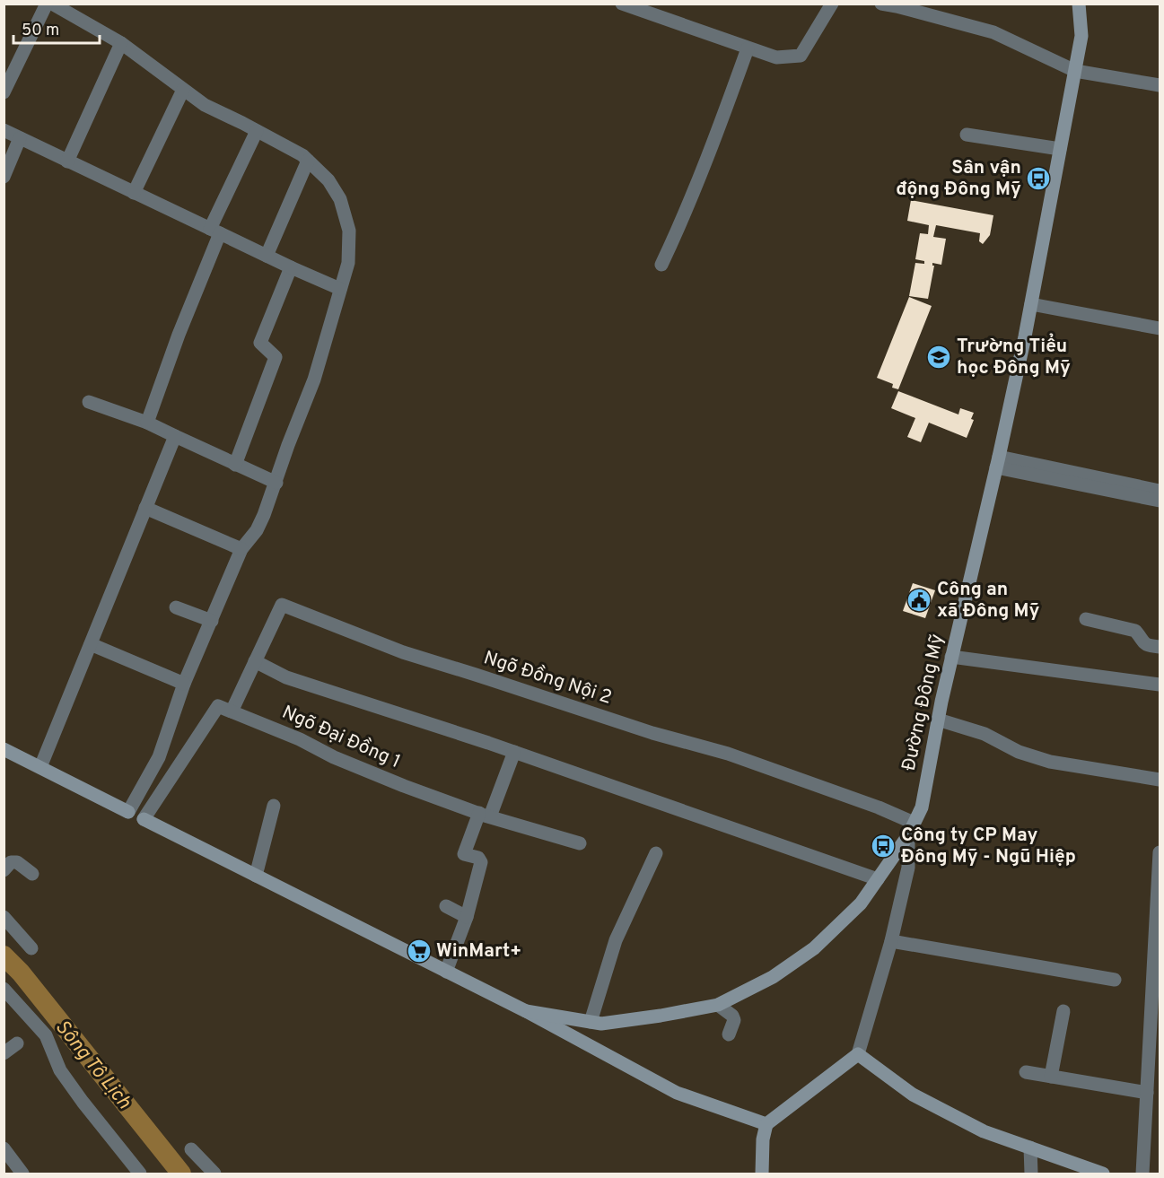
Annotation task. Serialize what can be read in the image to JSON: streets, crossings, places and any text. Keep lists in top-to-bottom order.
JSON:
{
  "streets": {
    "street": ["Ngõ Đồng Nội 2", "Đường Đông Mỹ", "Ngõ Đại Đồng 1"]
  },
  "crossings": [
    ["Ngõ Đồng Nội 2", "Đường Đông Mỹ"],
    ["Ngõ Đồng Nội 2", "Ngõ Đại Đồng 1"]
  ],
  "water": ["Sông Tô Lịch"],
  "places": {
    "bus stop": ["Sân vận động Đông Mỹ", "Công ty CP May Đông Mỹ - Ngũ Hiệp"],
    "school or university": ["Trường Tiểu học Đông Mỹ"],
    "public building": ["Công an xã Đông Mỹ"],
    "supermarket": ["WinMart+"]
  },
  "scale_bar": "50 m"
}
